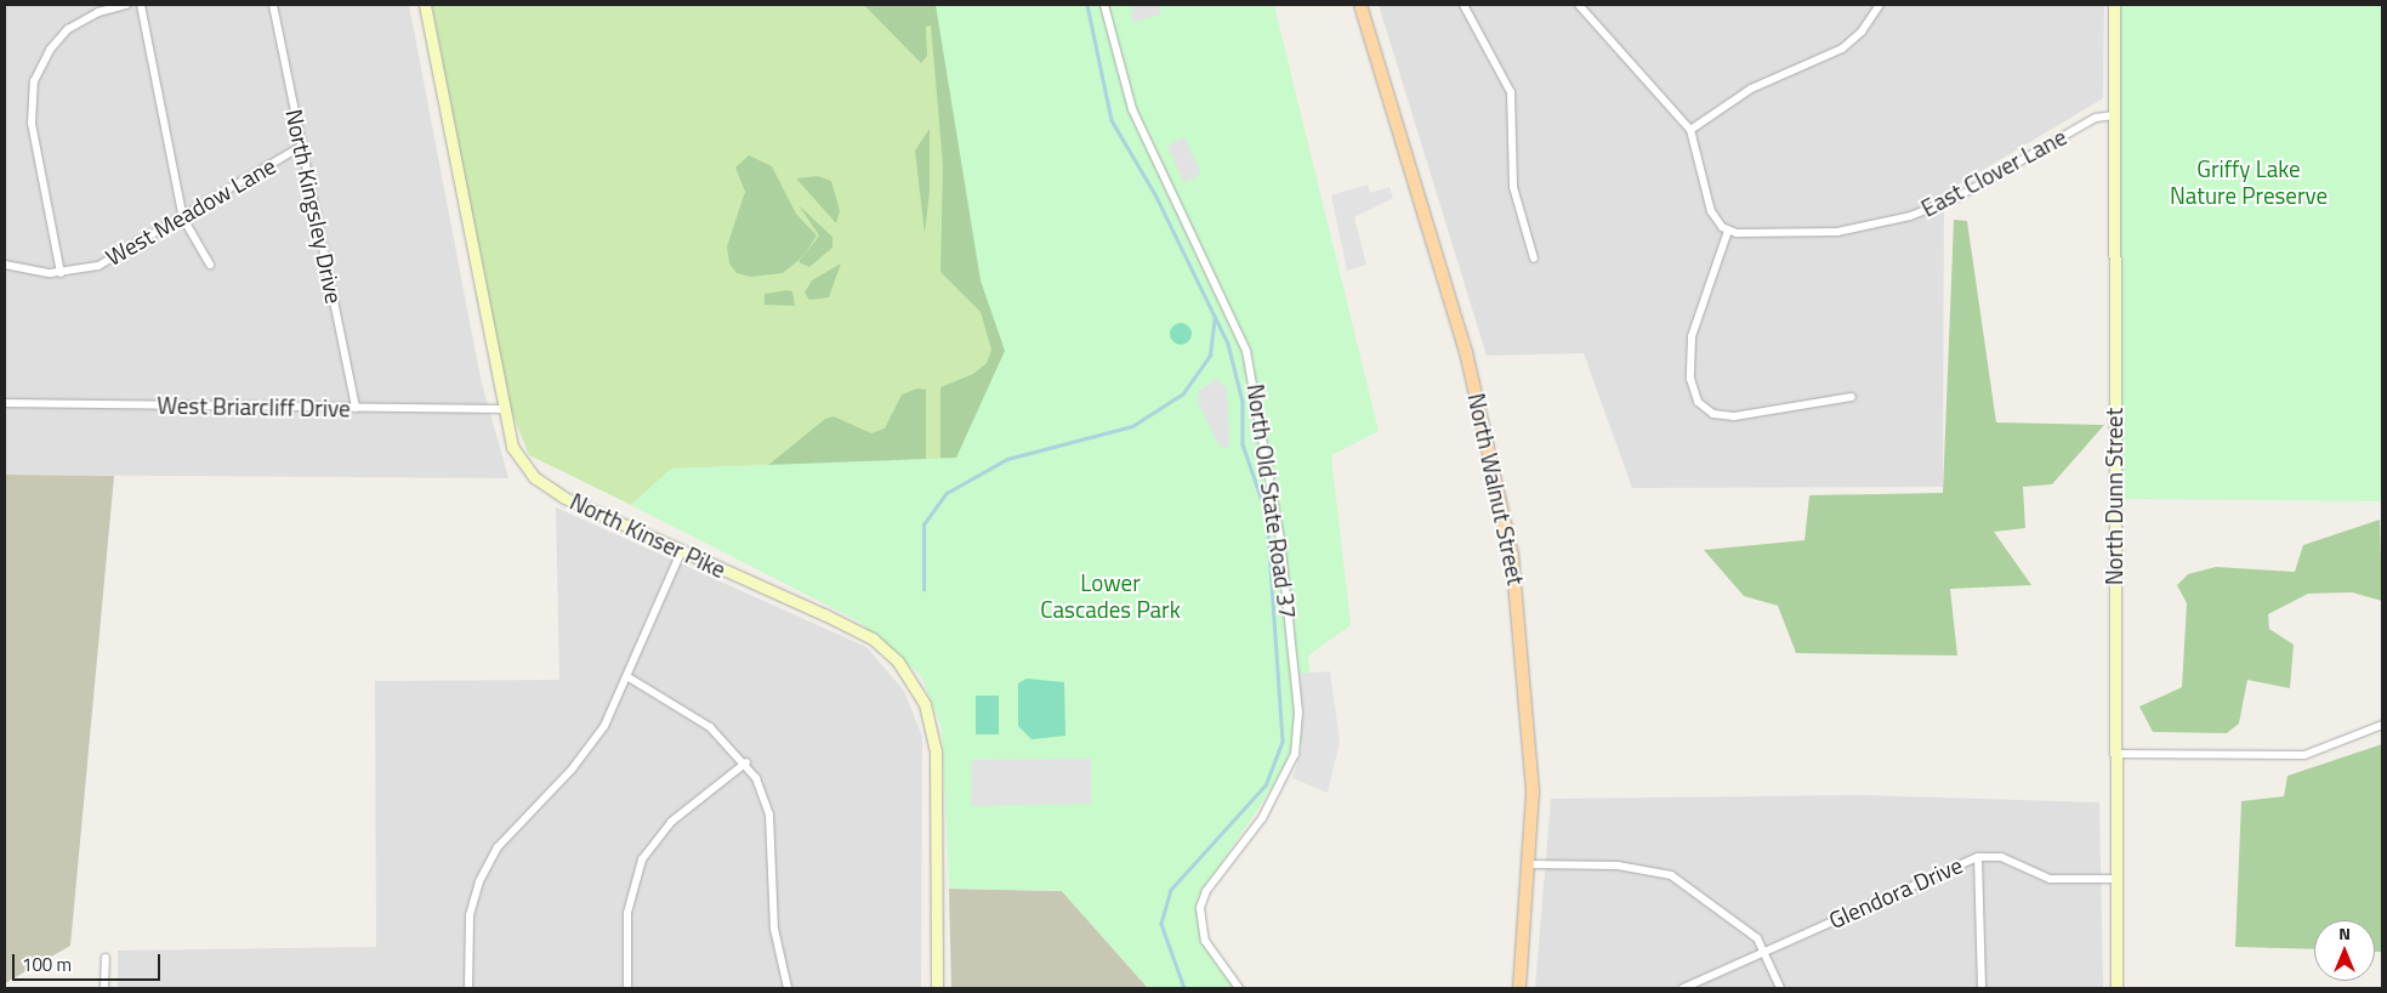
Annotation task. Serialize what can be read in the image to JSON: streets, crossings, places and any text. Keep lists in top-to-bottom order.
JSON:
{
  "streets": {
    "main road": ["North Walnut Street"],
    "street": [
      "East Clover Lane",
      "North Kingsley Drive",
      "West Meadow Lane",
      "West Briarcliff Drive",
      "North Dunn Street",
      "North Old State Road 37",
      "North Kinser Pike",
      "Glendora Drive"
    ]
  },
  "crossings": [
    ["East Clover Lane", "North Dunn Street"],
    ["North Kingsley Drive", "West Meadow Lane"],
    ["North Kingsley Drive", "West Briarcliff Drive"],
    ["West Briarcliff Drive", "North Kinser Pike"],
    ["North Dunn Street", "Glendora Drive"]
  ],
  "parks": ["Griffy Lake Nature Preserve", "Lower Cascades Park"],
  "scale_bar": "100 m",
  "north": "top"
}
